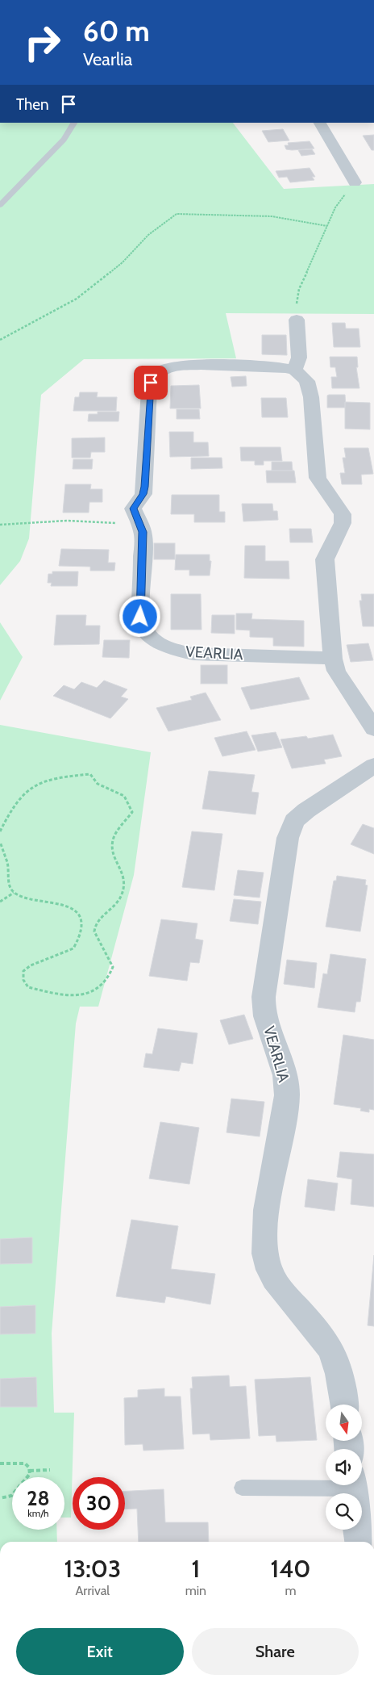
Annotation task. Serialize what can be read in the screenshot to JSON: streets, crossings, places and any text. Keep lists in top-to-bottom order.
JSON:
{
  "streets": {
    "street": ["VEARLIA"]
  },
  "north": "bottom",
  "page": {
    "turn": ["60 m", "Vearlia"],
    "then": "Then",
    "speed": "28 km/h",
    "limit": "30",
    "eta": [
      "13:03",
      "Arrival",
      "1",
      "min",
      "140",
      "m"
    ],
    "buttons": ["Exit", "Share"]
  }
}
